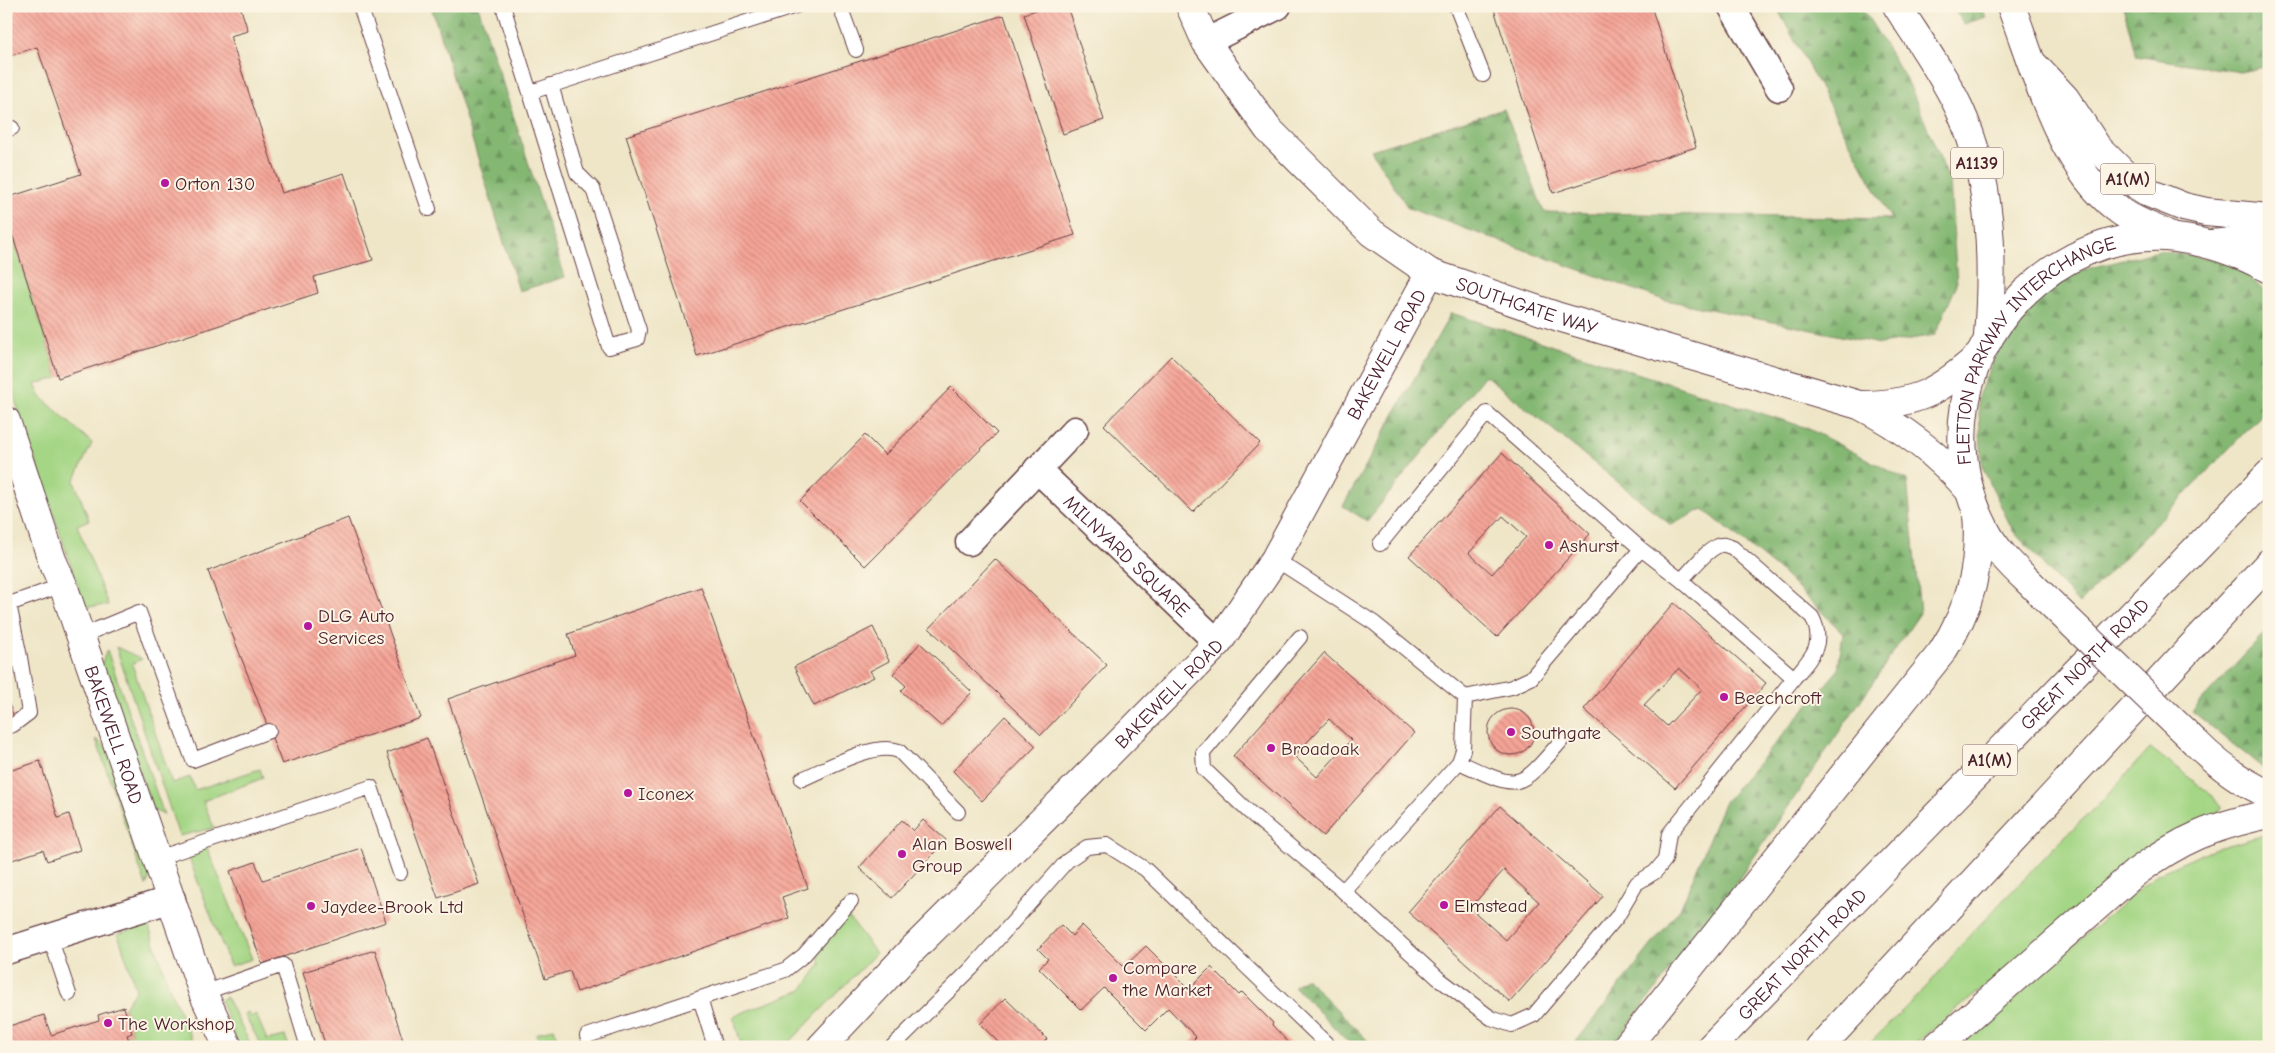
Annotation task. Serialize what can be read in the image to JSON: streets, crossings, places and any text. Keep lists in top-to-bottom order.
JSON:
{
  "streets": {
    "main road": [
      "A1139",
      "A1(M)",
      "SOUTHGATE WAY",
      "BAKEWELL ROAD",
      "FLETTON PARKWAY INTERCHANGE",
      "GREAT NORTH ROAD"
    ],
    "street": ["MILNYARD SQUARE"]
  },
  "crossings": [
    ["A1139", "SOUTHGATE WAY"],
    ["A1139", "FLETTON PARKWAY INTERCHANGE"],
    ["SOUTHGATE WAY", "BAKEWELL ROAD"],
    ["SOUTHGATE WAY", "FLETTON PARKWAY INTERCHANGE"],
    ["BAKEWELL ROAD", "MILNYARD SQUARE"]
  ],
  "places": [
    "Orton 130",
    "Ashurst",
    "DLG Auto Services",
    "Beechcroft",
    "Southgate",
    "Broadoak",
    "Iconex",
    "Alan Boswell Group",
    "Elmstead",
    "Jaydee-Brook Ltd",
    "Compare the Market",
    "The Workshop"
  ]
}
